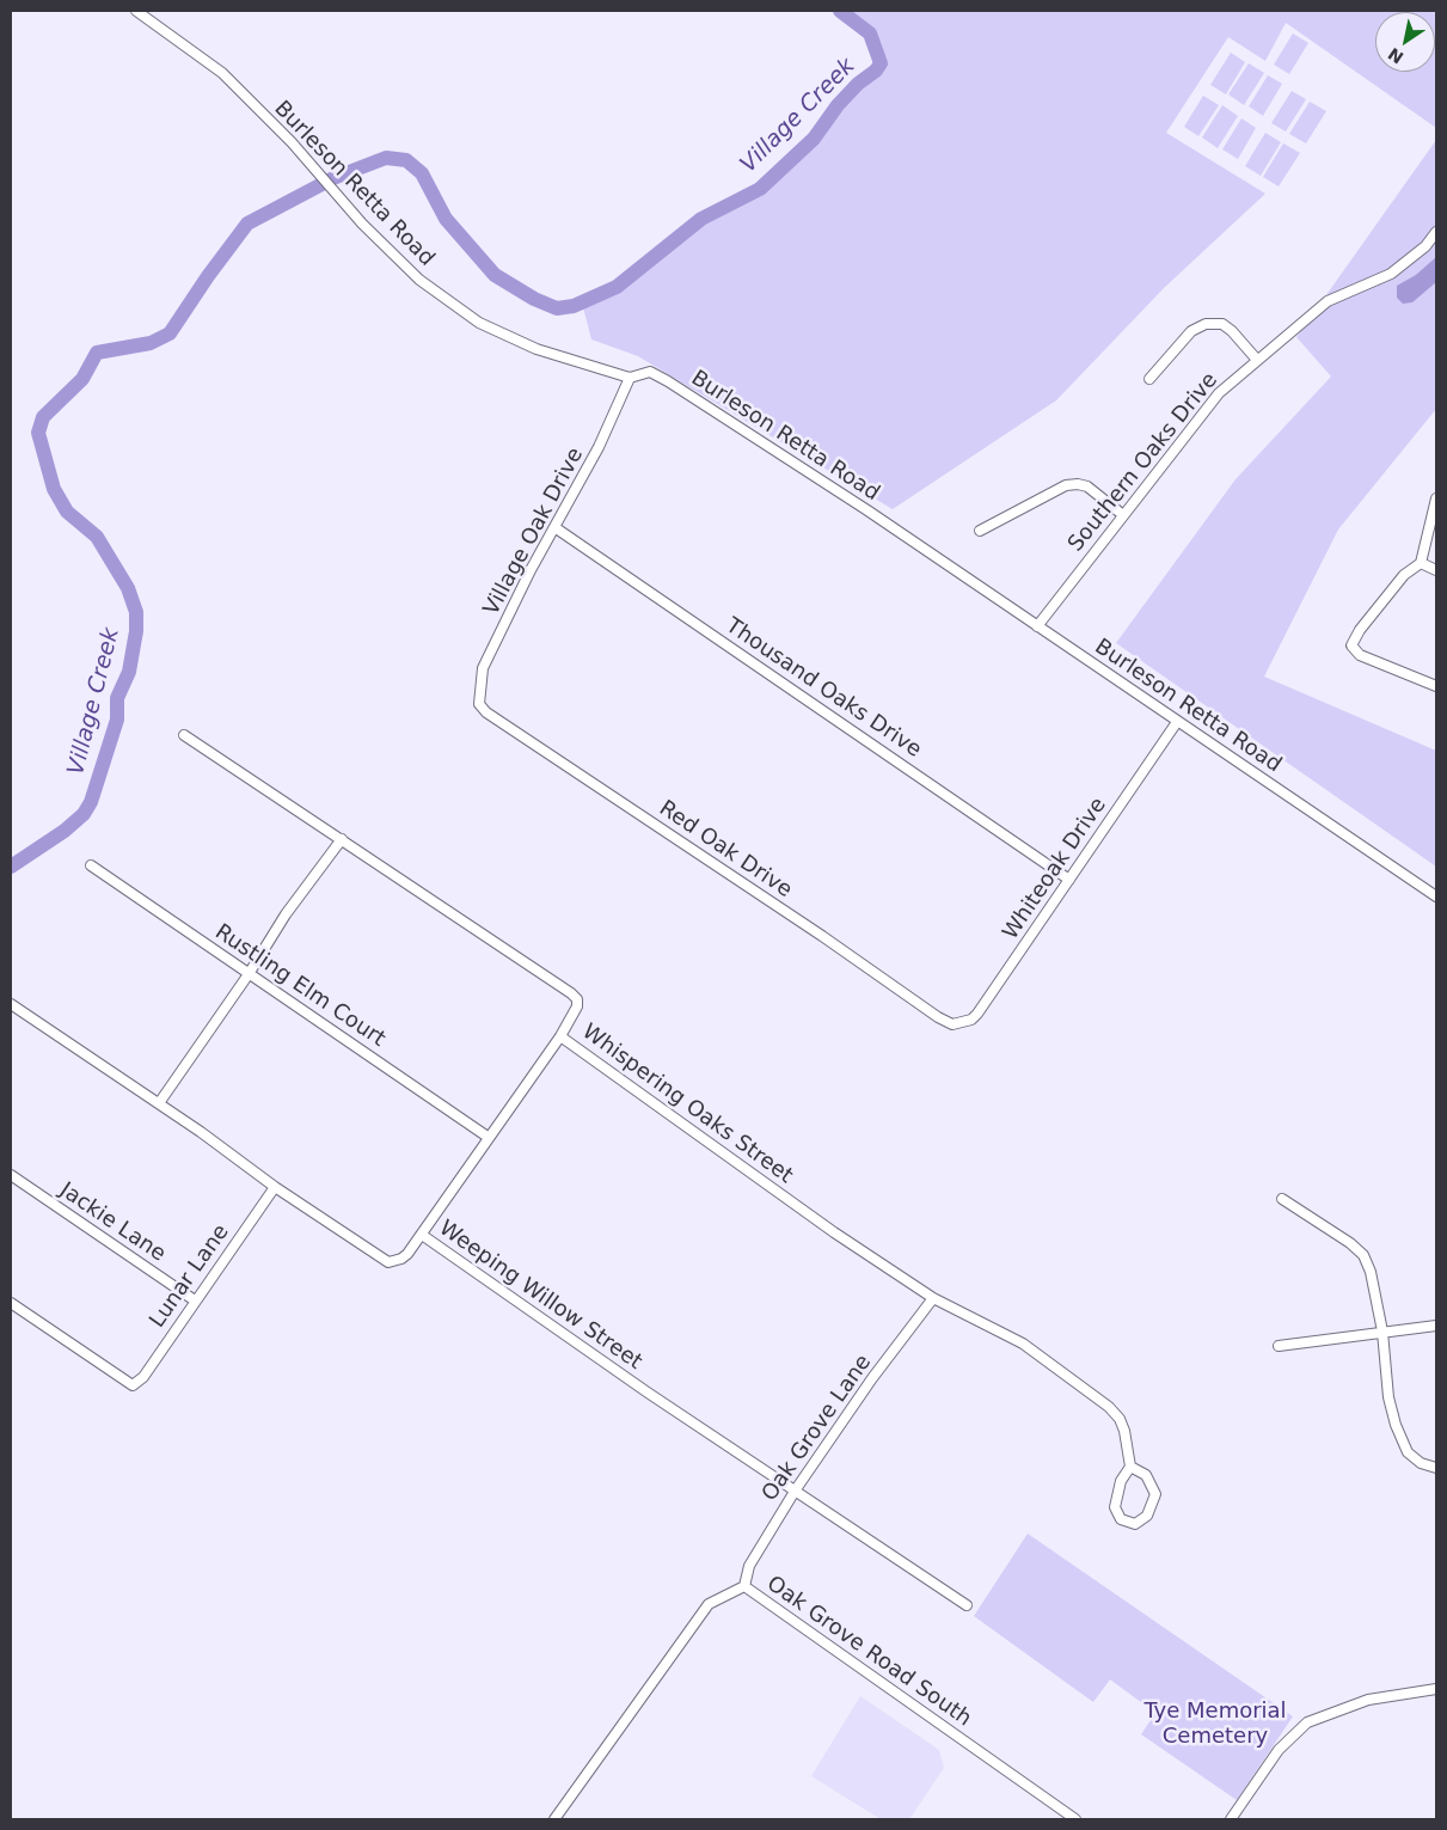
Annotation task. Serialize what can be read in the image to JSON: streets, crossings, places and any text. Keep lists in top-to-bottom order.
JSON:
{
  "streets": {
    "street": [
      "Burleson Retta Road",
      "Southern Oaks Drive",
      "Village Oak Drive",
      "Thousand Oaks Drive",
      "Red Oak Drive",
      "Whiteoak Drive",
      "Rustling Elm Court",
      "Whispering Oaks Street",
      "Jackie Lane",
      "Lunar Lane",
      "Weeping Willow Street",
      "Oak Grove Lane",
      "Oak Grove Road South"
    ]
  },
  "crossings": [
    ["Burleson Retta Road", "Southern Oaks Drive"],
    ["Burleson Retta Road", "Village Oak Drive"],
    ["Burleson Retta Road", "Whiteoak Drive"],
    ["Village Oak Drive", "Thousand Oaks Drive"],
    ["Village Oak Drive", "Red Oak Drive"],
    ["Thousand Oaks Drive", "Whiteoak Drive"],
    ["Red Oak Drive", "Whiteoak Drive"],
    ["Whispering Oaks Street", "Oak Grove Lane"],
    ["Jackie Lane", "Lunar Lane"],
    ["Lunar Lane", "Weeping Willow Street"],
    ["Weeping Willow Street", "Oak Grove Lane"],
    ["Oak Grove Lane", "Oak Grove Road South"]
  ],
  "water": ["Village Creek"],
  "parks": ["Tye Memorial Cemetery"],
  "north": "bottom left"
}
